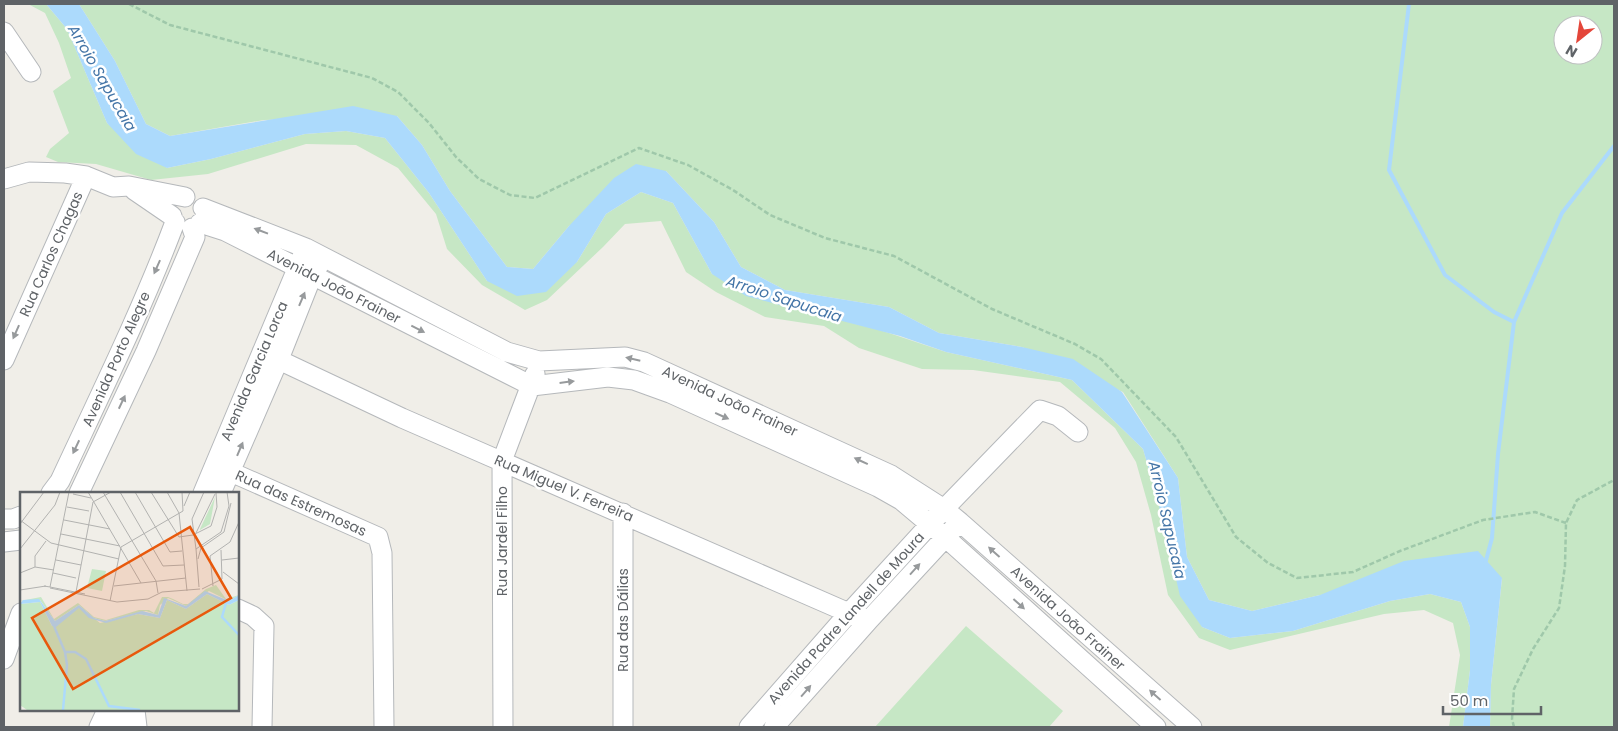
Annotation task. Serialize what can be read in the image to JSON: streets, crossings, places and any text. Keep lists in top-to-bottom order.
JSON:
{
  "streets": {
    "street": [
      "Rua Carlos Chagas",
      "Avenida João Frainer",
      "Avenida Porto Alegre",
      "Avenida Garcia Lorca",
      "Rua Miguel V. Ferreira",
      "Rua das Estremosas",
      "Rua Jardel Filho",
      "Avenida Padre Landell de Moura",
      "Rua das Dálias"
    ]
  },
  "crossings": [
    ["Avenida João Frainer", "Avenida Porto Alegre"],
    ["Avenida João Frainer", "Avenida Garcia Lorca"],
    ["Avenida João Frainer", "Rua Jardel Filho"],
    ["Avenida João Frainer", "Avenida Padre Landell de Moura"],
    ["Avenida Garcia Lorca", "Rua Miguel V. Ferreira"],
    ["Avenida Garcia Lorca", "Rua das Estremosas"],
    ["Rua Miguel V. Ferreira", "Rua Jardel Filho"],
    ["Rua Miguel V. Ferreira", "Avenida Padre Landell de Moura"],
    ["Rua Miguel V. Ferreira", "Rua das Dálias"]
  ],
  "one_way": ["Rua Carlos Chagas"],
  "water": ["Arroio Sapucaia"],
  "scale_bar": "50 m",
  "north": "bottom left"
}
